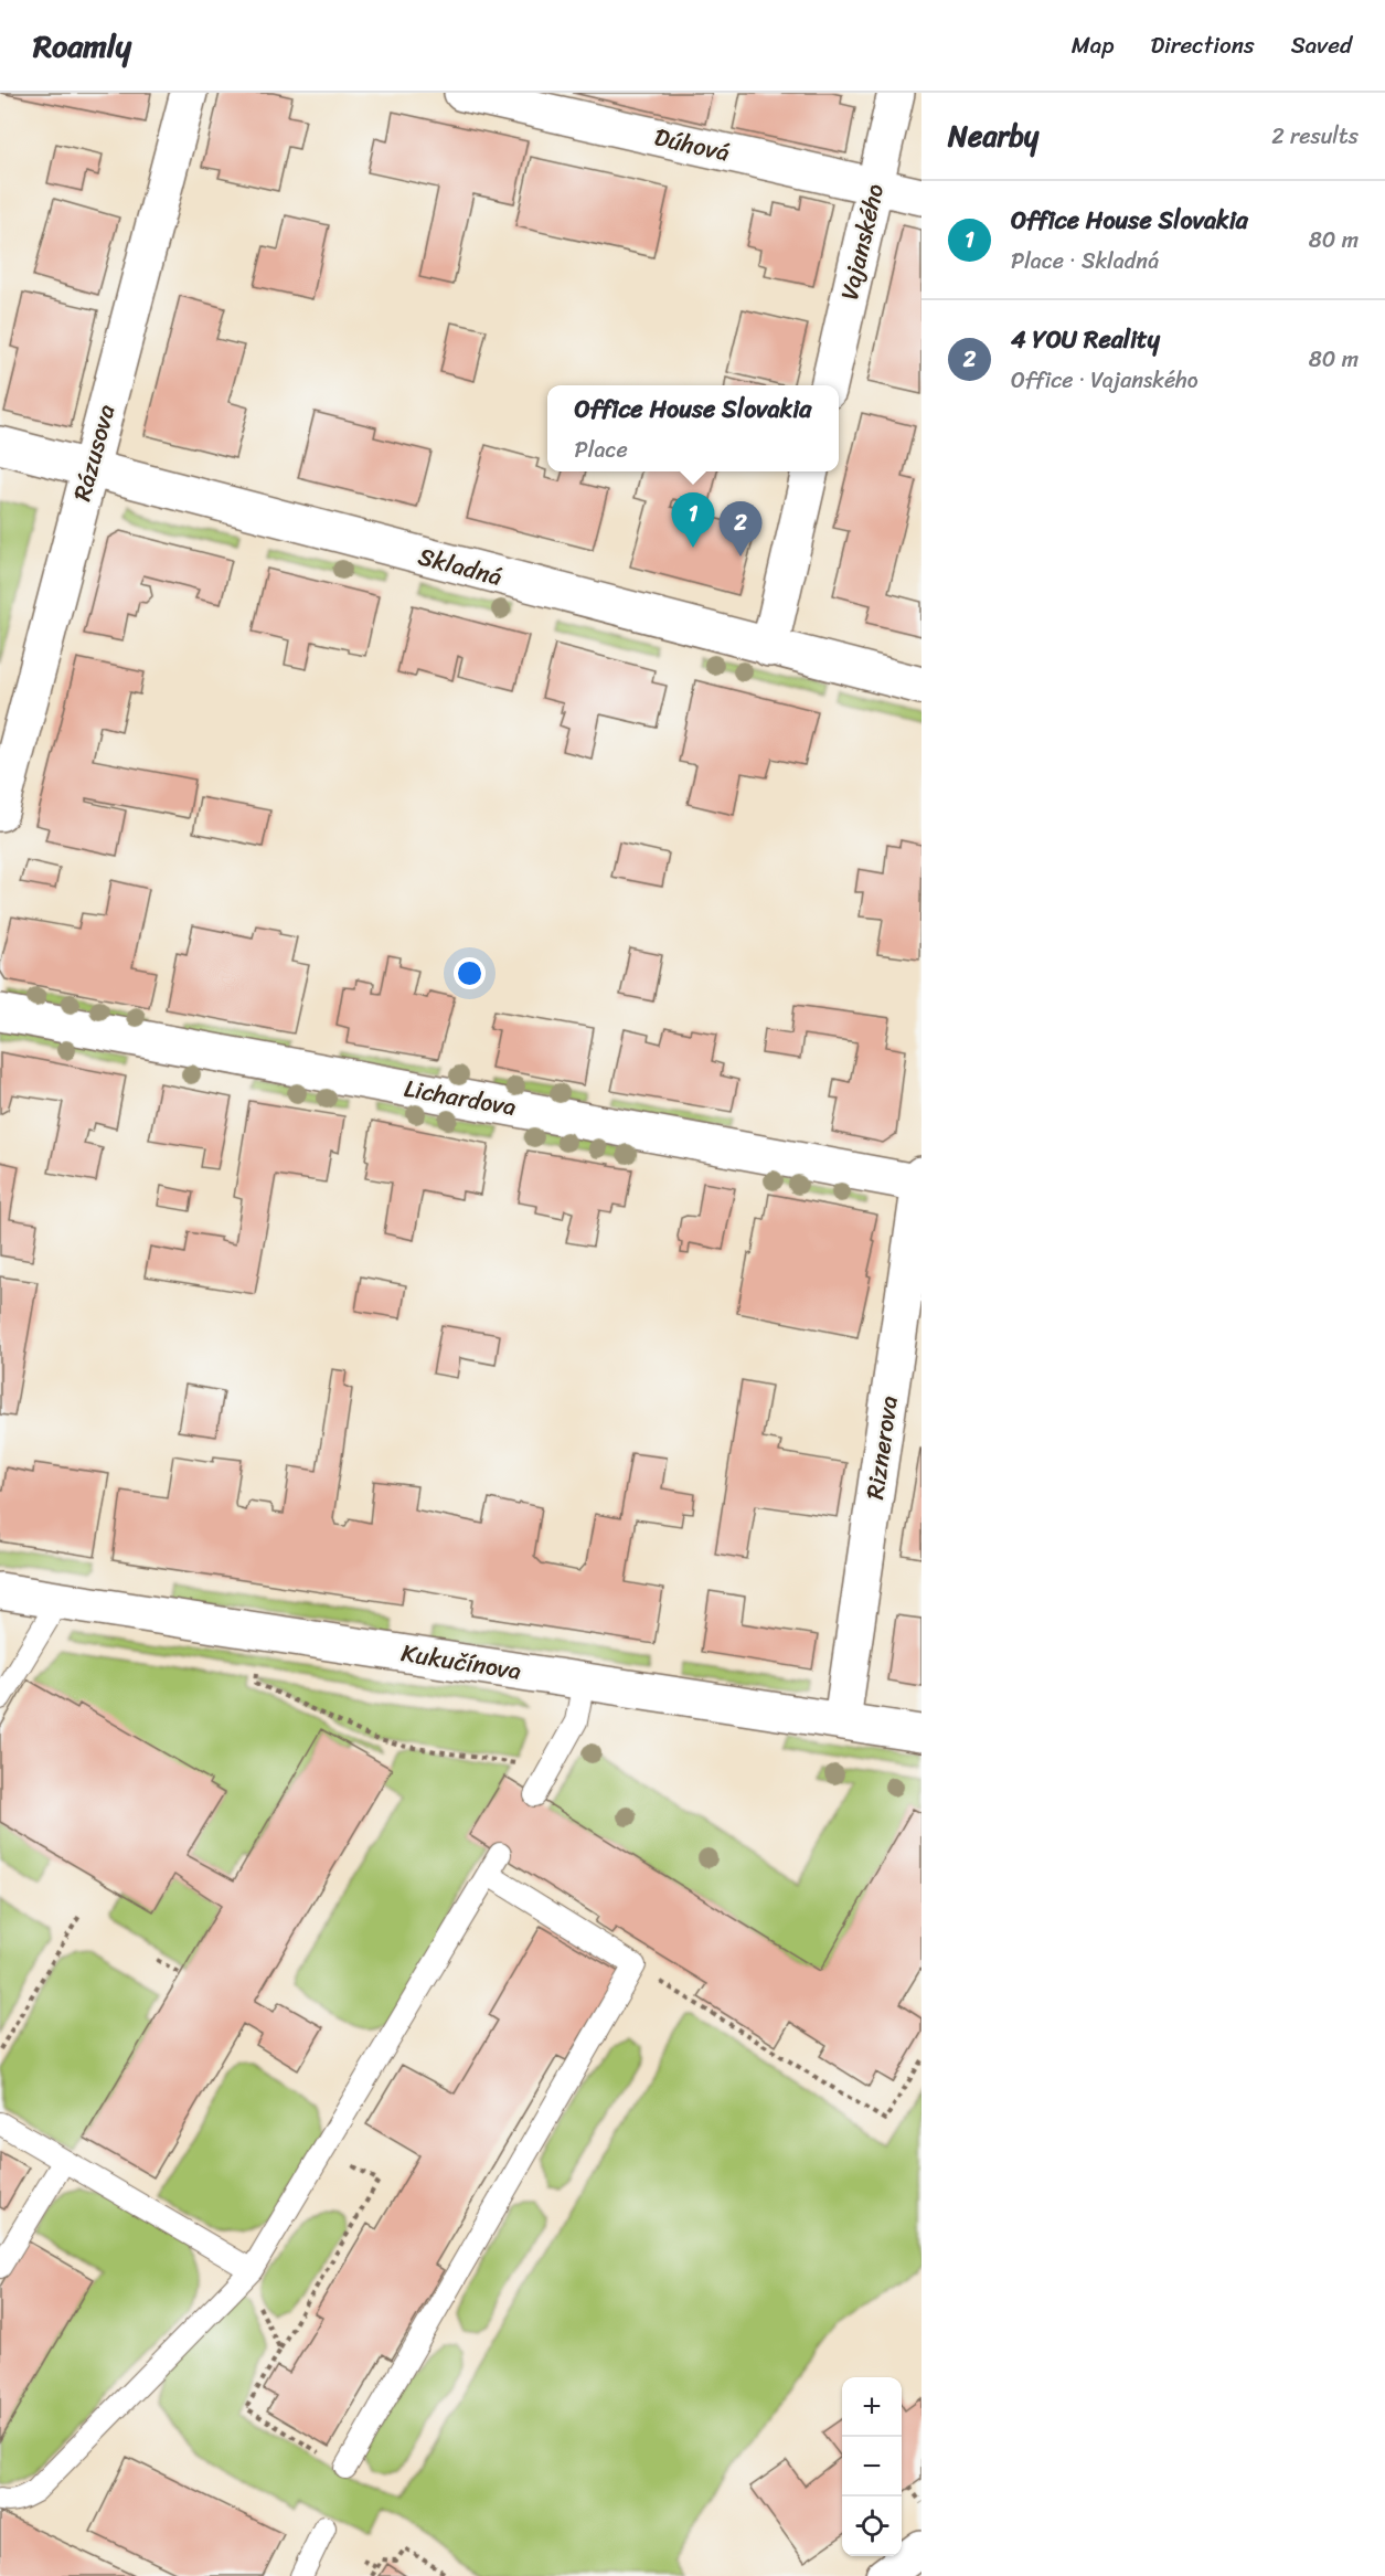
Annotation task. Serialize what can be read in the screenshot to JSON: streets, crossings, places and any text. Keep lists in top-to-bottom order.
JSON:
{
  "streets": {
    "street": [
      "Dúhová",
      "Vajanského",
      "Rázusova",
      "Skladná",
      "Lichardova",
      "Riznerova",
      "Kukučínova"
    ]
  },
  "crossings": [
    ["Dúhová", "Vajanského"],
    ["Rázusova", "Skladná"],
    ["Lichardova", "Riznerova"],
    ["Riznerova", "Kukučínova"]
  ],
  "page": {
    "header": "Roamly",
    "nav": ["Map", "Directions", "Saved"],
    "heading": ["Nearby", "2 results"],
    "list": [
      {
        "mark": "1",
        "name": "Office House Slovakia",
        "note": "Place · Skladná",
        "value": "80 m"
      },
      {
        "mark": "2",
        "name": "4 YOU Reality",
        "note": "Office · Vajanského",
        "value": "80 m"
      }
    ],
    "popup": ["Office House Slovakia", "Place"],
    "pins": ["1", "2"],
    "map_buttons": ["+", "−"]
  }
}
